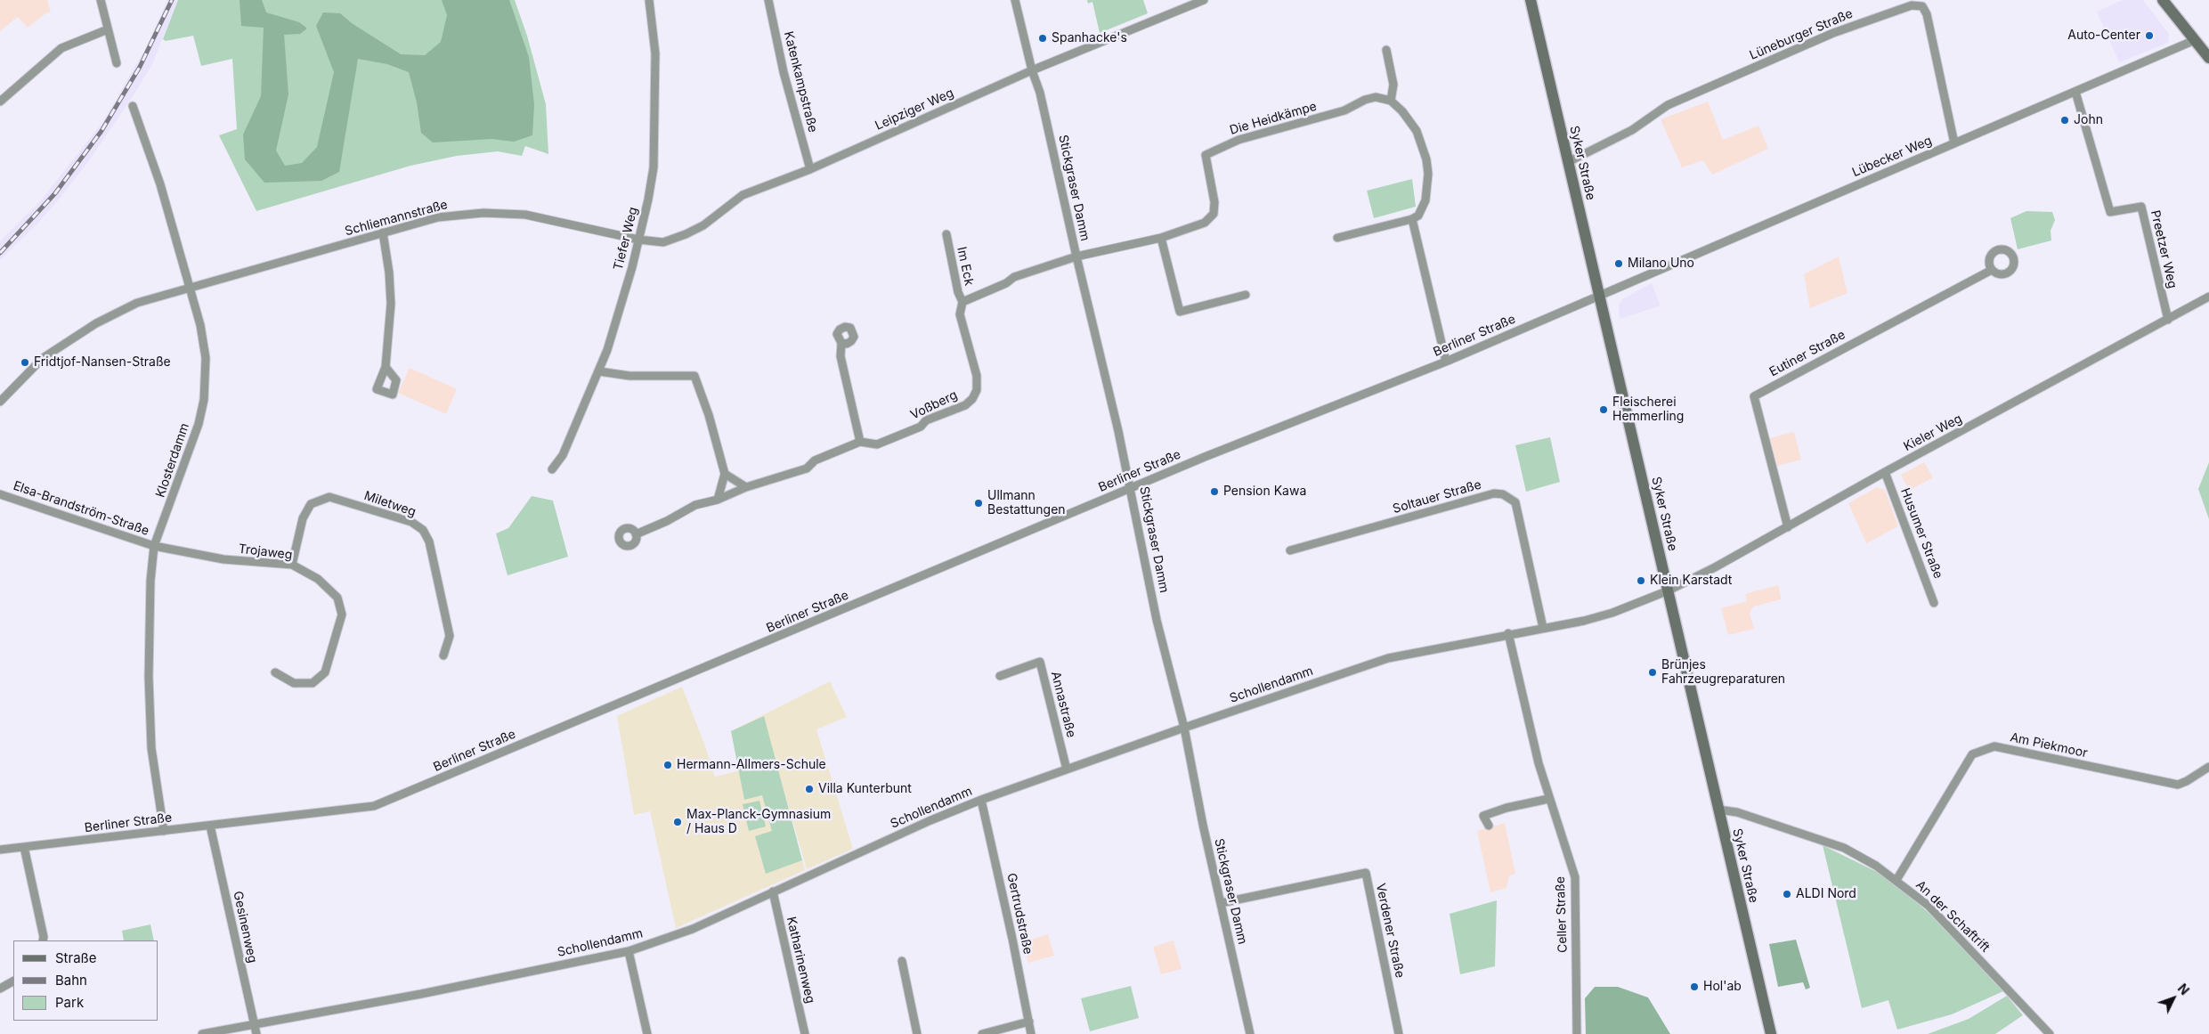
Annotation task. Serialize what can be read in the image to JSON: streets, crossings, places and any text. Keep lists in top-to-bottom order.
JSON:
{
  "streets": {
    "main road": ["Syker Straße"],
    "street": [
      "Lüneburger Straße",
      "Katenkampstraße",
      "Leipziger Weg",
      "Die Heidkämpe",
      "Lübecker Weg",
      "Stickgraser Damm",
      "Schliemannstraße",
      "Tiefer Weg",
      "Preetzer Weg",
      "Im Eck",
      "Berliner Straße",
      "Eutiner Straße",
      "Voßberg",
      "Kieler Weg",
      "Klosterdamm",
      "Soltauer Straße",
      "Miletweg",
      "Elsa-Brandström-Straße",
      "Husumer Straße",
      "Trojaweg",
      "Schollendamm",
      "Annastraße",
      "Am Piekmoor",
      "Gertrudstraße",
      "Celler Straße",
      "An der Schaftrift",
      "Gesinenweg",
      "Verdener Straße",
      "Katharinenweg"
    ]
  },
  "crossings": [
    ["Lüneburger Straße", "Lübecker Weg"],
    ["Lüneburger Straße", "Syker Straße"],
    ["Katenkampstraße", "Leipziger Weg"],
    ["Leipziger Weg", "Stickgraser Damm"],
    ["Leipziger Weg", "Schliemannstraße"],
    ["Leipziger Weg", "Tiefer Weg"],
    ["Die Heidkämpe", "Stickgraser Damm"],
    ["Lübecker Weg", "Syker Straße"],
    ["Lübecker Weg", "Preetzer Weg"],
    ["Lübecker Weg", "Berliner Straße"],
    ["Syker Straße", "Berliner Straße"],
    ["Syker Straße", "Kieler Weg"],
    ["Syker Straße", "Schollendamm"],
    ["Syker Straße", "An der Schaftrift"],
    ["Stickgraser Damm", "Berliner Straße"],
    ["Stickgraser Damm", "Schollendamm"],
    ["Stickgraser Damm", "Verdener Straße"],
    ["Schliemannstraße", "Tiefer Weg"],
    ["Schliemannstraße", "Klosterdamm"],
    ["Preetzer Weg", "Kieler Weg"],
    ["Im Eck", "Voßberg"],
    ["Berliner Straße", "Klosterdamm"],
    ["Berliner Straße", "Gesinenweg"],
    ["Eutiner Straße", "Kieler Weg"],
    ["Kieler Weg", "Husumer Straße"],
    ["Kieler Weg", "Schollendamm"],
    ["Klosterdamm", "Elsa-Brandström-Straße"],
    ["Klosterdamm", "Trojaweg"],
    ["Soltauer Straße", "Schollendamm"],
    ["Miletweg", "Trojaweg"],
    ["Elsa-Brandström-Straße", "Trojaweg"],
    ["Schollendamm", "Annastraße"],
    ["Schollendamm", "Gertrudstraße"],
    ["Schollendamm", "Celler Straße"],
    ["Schollendamm", "Gesinenweg"],
    ["Schollendamm", "Katharinenweg"],
    ["Am Piekmoor", "An der Schaftrift"]
  ],
  "places": [
    "Auto-Center",
    "Spanhacke's",
    "John",
    "Milano Uno",
    "Fridtjof-Nansen-Straße",
    "Fleischerei Hemmerling",
    "Pension Kawa",
    "Ullmann Bestattungen",
    "Klein Karstadt",
    "Brünjes Fahrzeugreparaturen",
    "Hermann-Allmers-Schule",
    "Villa Kunterbunt",
    "Max-Planck-Gymnasium / Haus D",
    "ALDI Nord",
    "Hol'ab"
  ],
  "legend": ["Straße", "Bahn", "Park"],
  "north": "top right"
}
